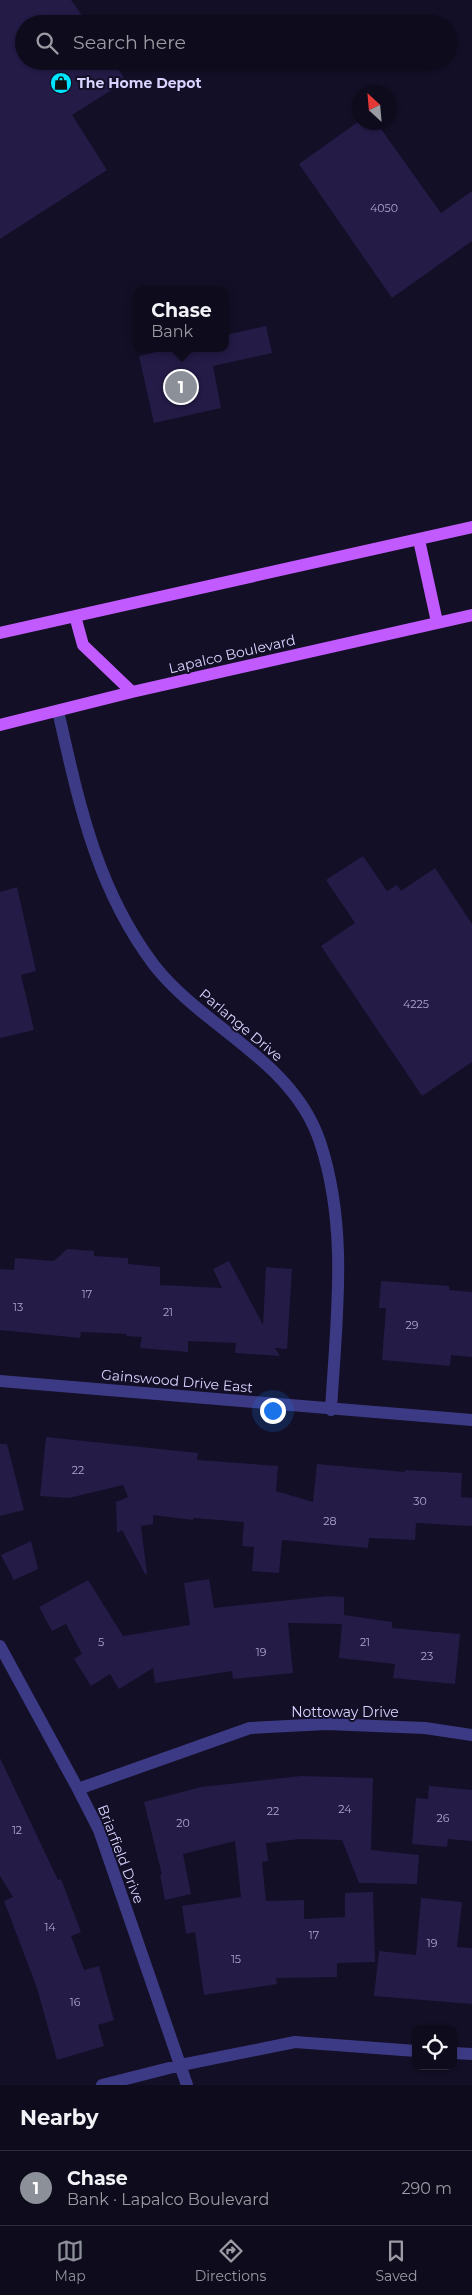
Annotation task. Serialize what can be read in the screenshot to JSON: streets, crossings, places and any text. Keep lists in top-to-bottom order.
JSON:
{
  "streets": {
    "main road": ["Lapalco Boulevard"],
    "street": [
      "Parlange Drive",
      "Gainswood Drive East",
      "Nottoway Drive",
      "Briarfield Drive"
    ]
  },
  "crossings": [
    ["Lapalco Boulevard", "Parlange Drive"],
    ["Parlange Drive", "Gainswood Drive East"],
    ["Nottoway Drive", "Briarfield Drive"]
  ],
  "places": {
    "shop": ["The Home Depot"]
  },
  "house_numbers": [
    "4050",
    "4225",
    "17",
    "13",
    "21",
    "29",
    "22",
    "30",
    "28",
    "5",
    "21",
    "19",
    "23",
    "24",
    "22",
    "26",
    "20",
    "12",
    "14",
    "17",
    "19",
    "15",
    "16"
  ],
  "north": "top left",
  "page": {
    "search": "Search here",
    "popup": ["Chase", "Bank"],
    "pins": "1",
    "heading": "Nearby",
    "list": [
      {
        "mark": "1",
        "name": "Chase",
        "note": "Bank · Lapalco Boulevard",
        "value": "290 m"
      }
    ],
    "nav": ["Map", "Directions", "Saved"]
  }
}
